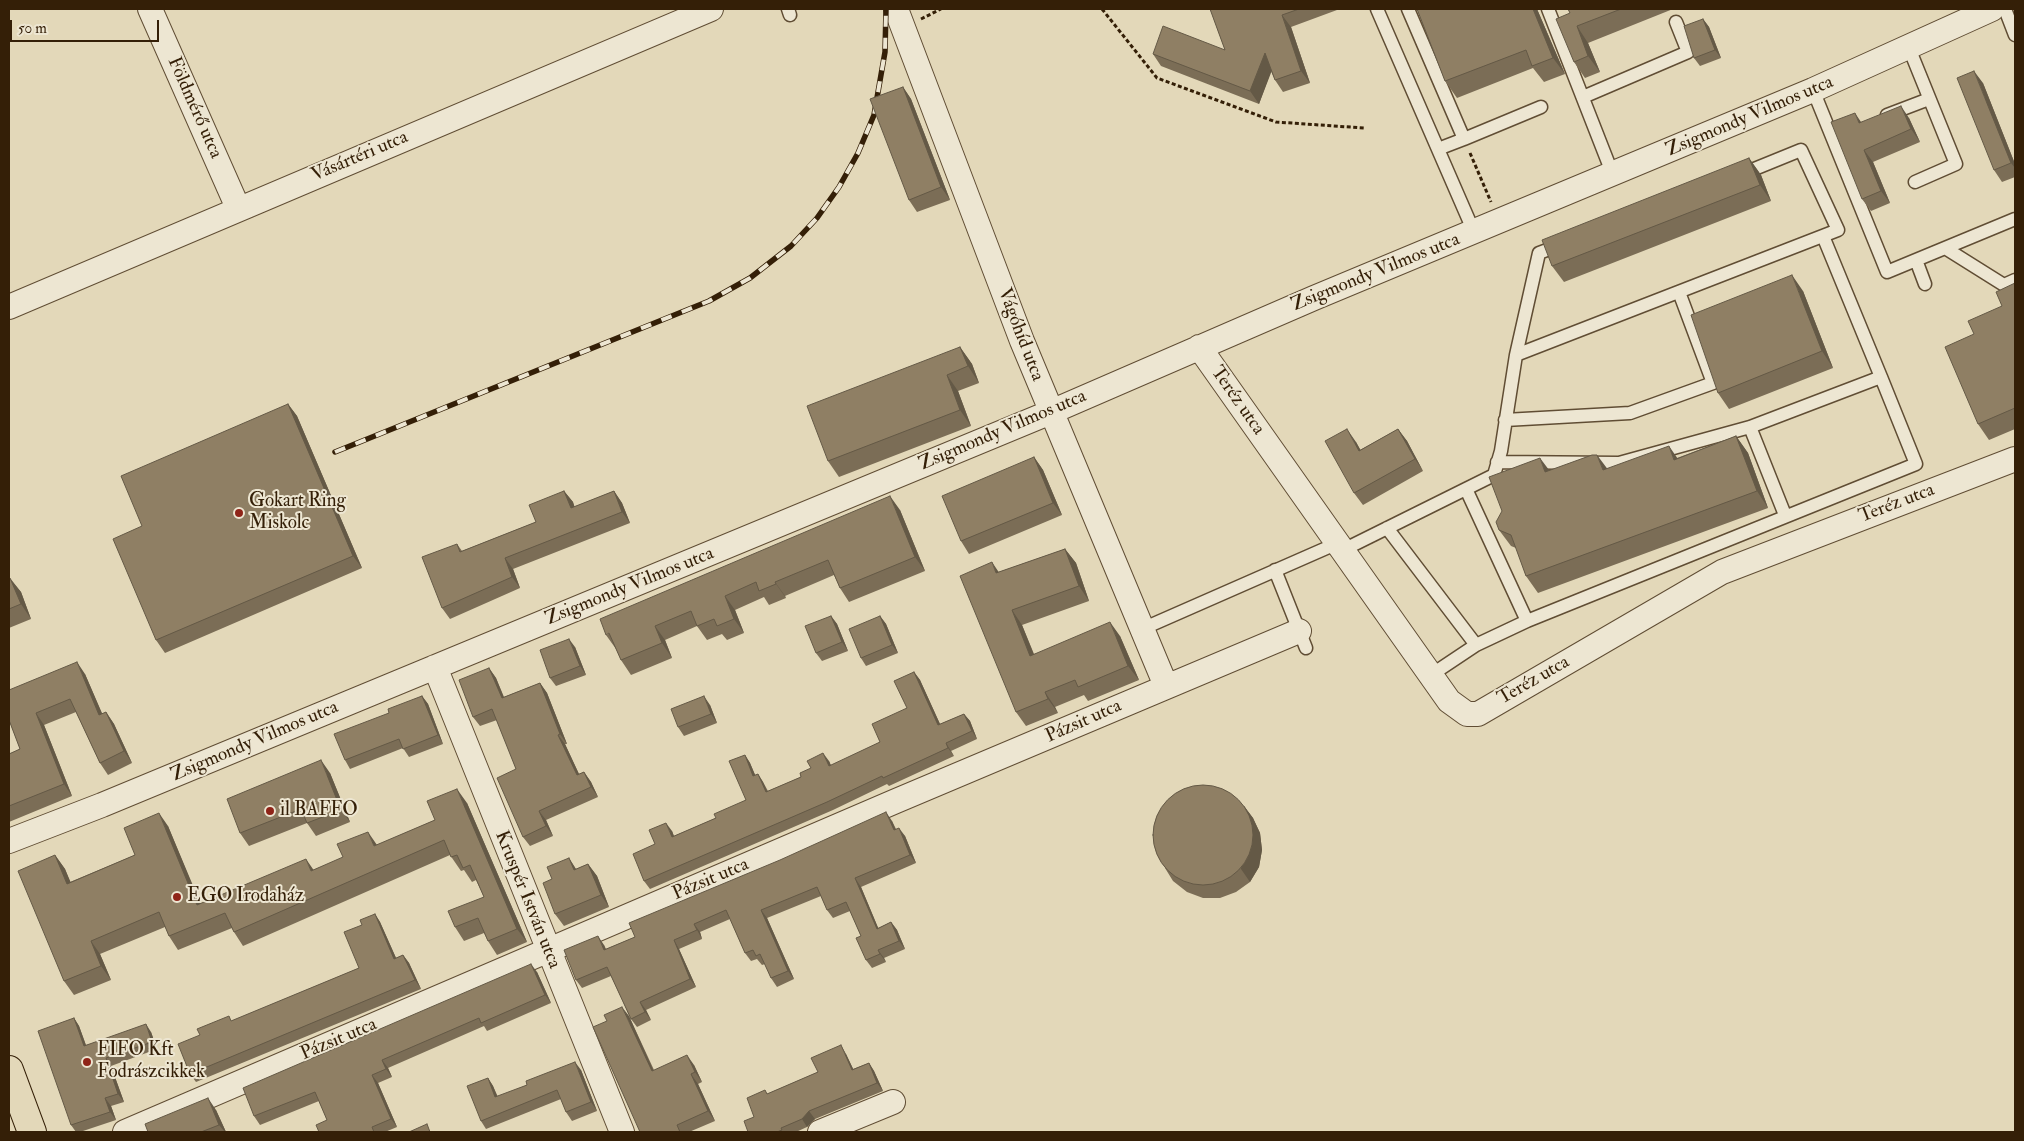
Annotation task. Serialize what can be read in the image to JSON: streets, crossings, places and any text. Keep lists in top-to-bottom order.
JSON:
{
  "streets": {
    "street": [
      "Földmérő utca",
      "Zsigmondy Vilmos utca",
      "Vásártéri utca",
      "Vágóhíd utca",
      "Teréz utca",
      "Pázsit utca",
      "Kruspér István utca"
    ]
  },
  "crossings": [
    ["Földmérő utca", "Vásártéri utca"],
    ["Zsigmondy Vilmos utca", "Vágóhíd utca"],
    ["Zsigmondy Vilmos utca", "Teréz utca"],
    ["Zsigmondy Vilmos utca", "Kruspér István utca"],
    ["Vágóhíd utca", "Pázsit utca"],
    ["Pázsit utca", "Kruspér István utca"]
  ],
  "places": [
    "Gokart Ring Miskolc",
    "il BAFFO",
    "EGO Irodaház",
    "FIFO Kft Fodrászcikkek"
  ],
  "scale_bar": "50 m"
}
